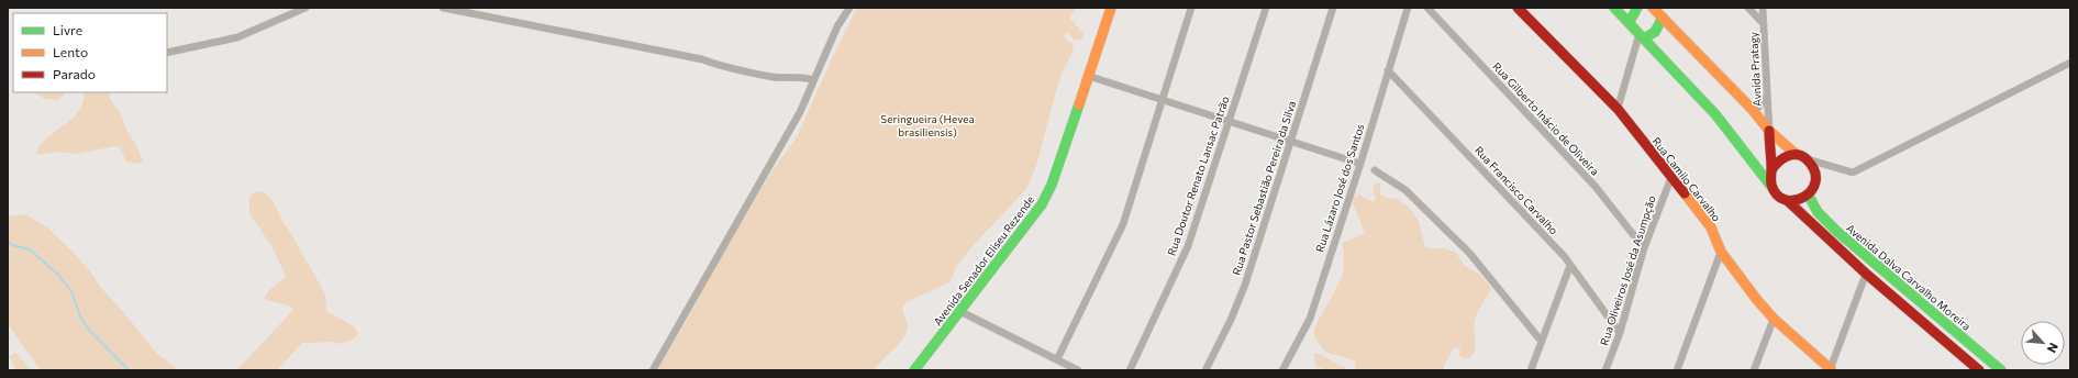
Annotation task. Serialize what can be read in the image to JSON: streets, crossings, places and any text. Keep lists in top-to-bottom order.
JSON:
{
  "streets": {
    "street": [
      "Avnida Pratagy",
      "Rua Gilberto Inácio de Oliveira",
      "Rua Doutor Renato Lansac Patrão",
      "Rua Camilo Carvalho",
      "Rua Pastor Sebastião Pereira da Silva",
      "Rua Lázaro José dos Santos",
      "Rua Francisco Carvalho",
      "Avenida Senador Eliseu Rezende",
      "Rua Oliveiros José da Asumpção",
      "Avenida Dalva Carvalho Moreira"
    ]
  },
  "crossings": [
    ["Rua Gilberto Inácio de Oliveira", "Rua Oliveiros José da Asumpção"],
    ["Rua Camilo Carvalho", "Rua Oliveiros José da Asumpção"],
    ["Rua Lázaro José dos Santos", "Rua Francisco Carvalho"],
    ["Rua Francisco Carvalho", "Rua Oliveiros José da Asumpção"]
  ],
  "parks": ["Seringueira (Hevea brasiliensis)"],
  "legend": ["Livre", "Lento", "Parado"],
  "north": "bottom right"
}
